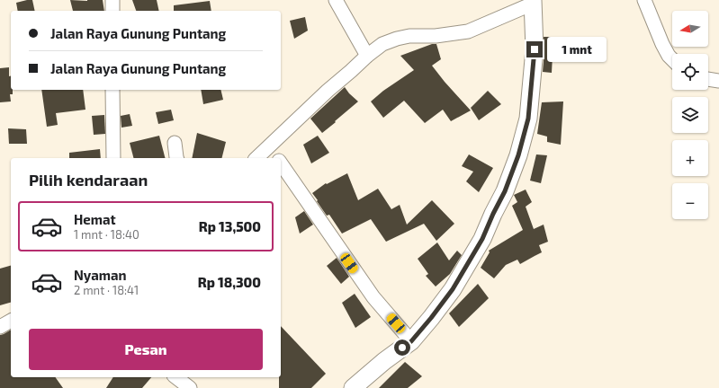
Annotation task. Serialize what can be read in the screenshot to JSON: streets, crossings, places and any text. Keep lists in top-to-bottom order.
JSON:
{
  "north": "left",
  "page": {
    "map_buttons": ["+", "−"],
    "banner": ["Jalan Raya Gunung Puntang", "Jalan Raya Gunung Puntang"],
    "bubble": "1 mnt",
    "heading": "Pilih kendaraan",
    "list": [
      {
        "name": "Hemat",
        "note": "1 mnt · 18:40",
        "value": "Rp 13,500"
      },
      {
        "name": "Nyaman",
        "note": "2 mnt · 18:41",
        "value": "Rp 18,300"
      }
    ],
    "buttons": "Pesan"
  }
}
